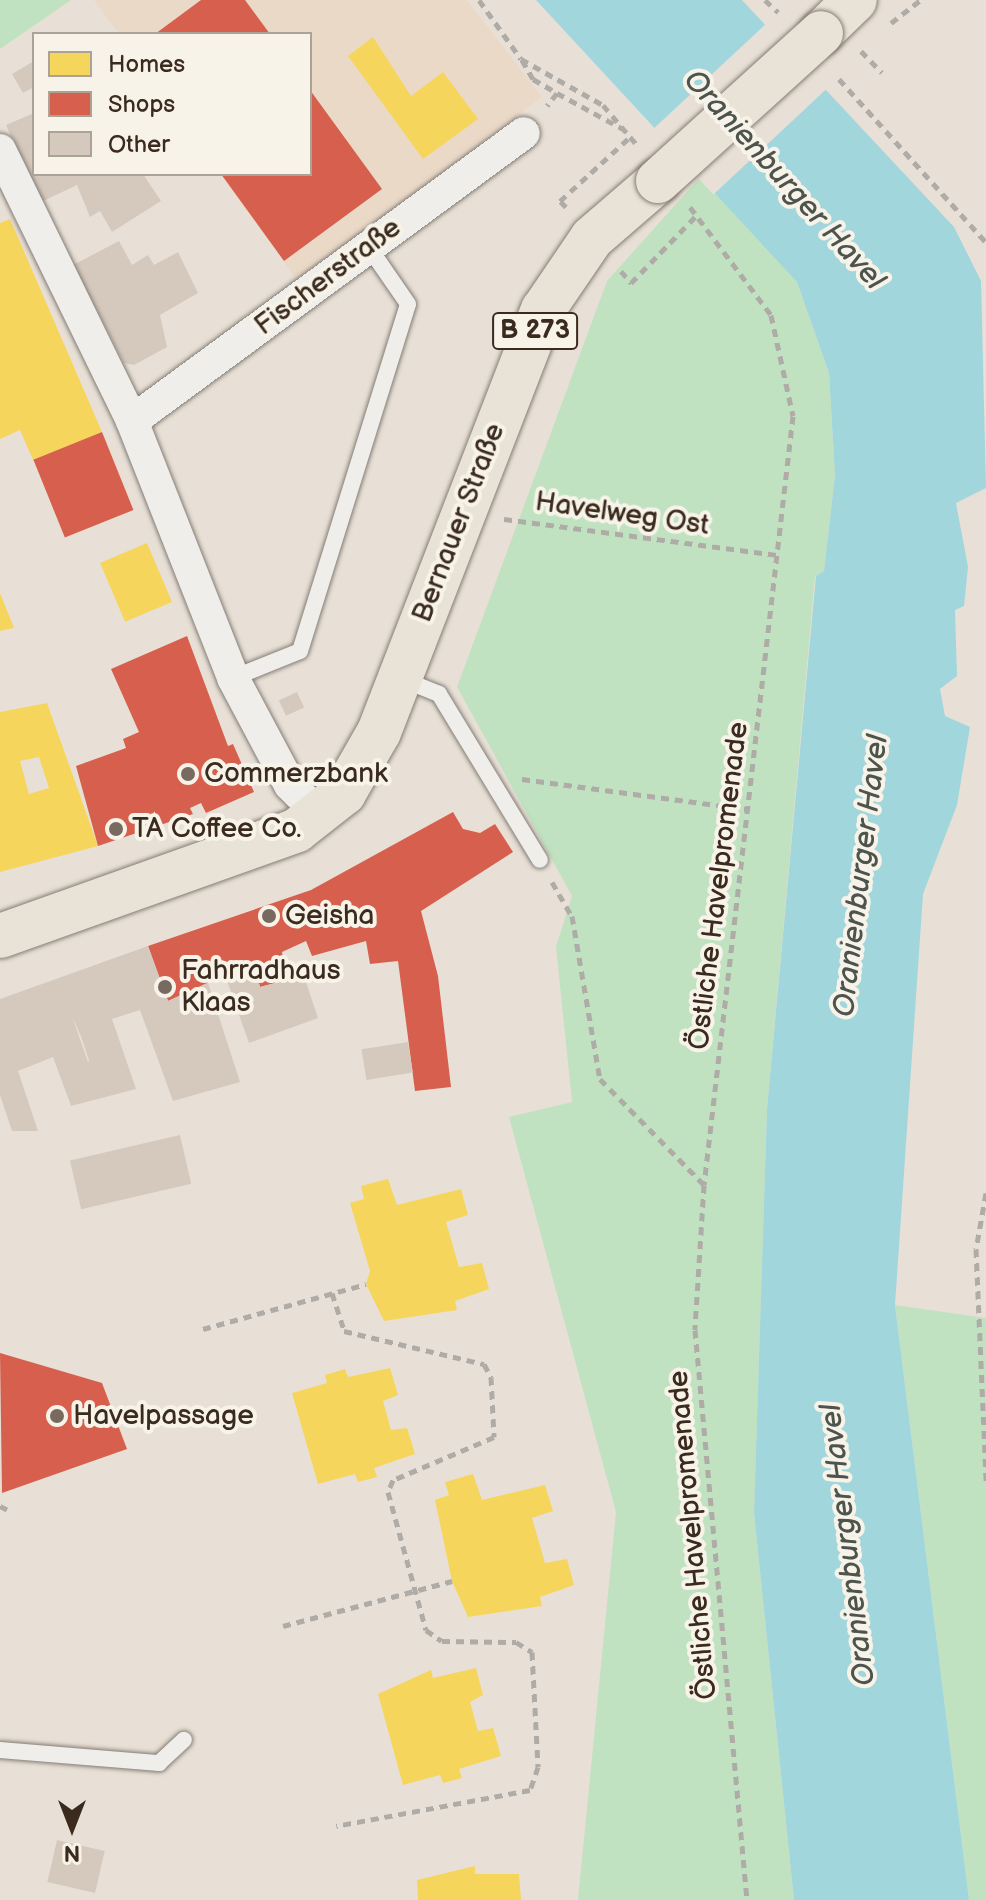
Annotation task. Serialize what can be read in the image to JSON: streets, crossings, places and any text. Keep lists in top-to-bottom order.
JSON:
{
  "streets": {
    "main road": ["B 273", "Bernauer Straße"],
    "street": ["Fischerstraße"],
    "path": ["Havelweg Ost", "Östliche Havelpromenade"]
  },
  "crossings": [
    ["Havelweg Ost", "Bernauer Straße"],
    ["Havelweg Ost", "Östliche Havelpromenade"],
    ["Bernauer Straße", "Östliche Havelpromenade"]
  ],
  "water": ["Oranienburger Havel"],
  "places": [
    "Commerzbank",
    "TA Coffee Co.",
    "Geisha",
    "Fahrradhaus Klaas",
    "Havelpassage"
  ],
  "legend": ["Homes", "Shops", "Other"],
  "north": "bottom"
}
